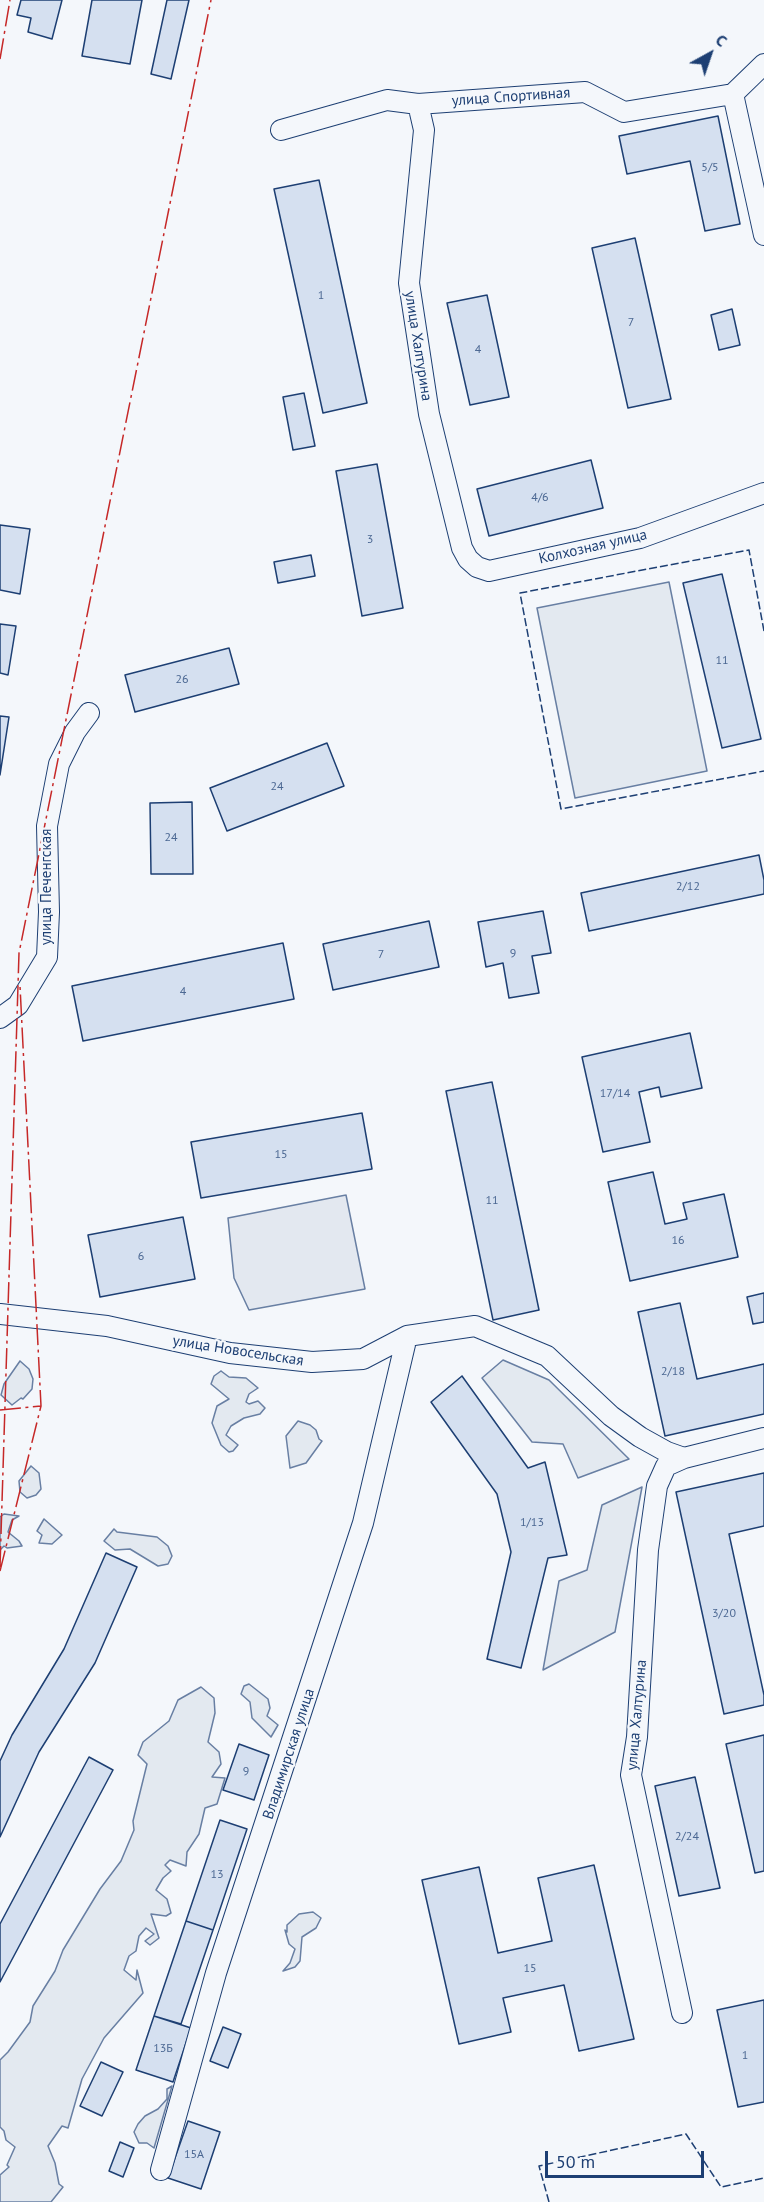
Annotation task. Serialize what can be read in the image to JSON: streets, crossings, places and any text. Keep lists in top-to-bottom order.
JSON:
{
  "streets": {
    "street": [
      "улица Спортивная",
      "улица Халтурина",
      "Колхозная улица",
      "улица Печенгская",
      "улица Новосельская",
      "Владимирская улица"
    ]
  },
  "crossings": [
    ["улица Спортивная", "улица Халтурина"],
    ["улица Халтурина", "Колхозная улица"],
    ["улица Халтурина", "улица Новосельская"],
    ["улица Новосельская", "Владимирская улица"]
  ],
  "house_numbers": [
    "5/5",
    "1",
    "7",
    "4",
    "4/6",
    "3",
    "11",
    "26",
    "24",
    "24",
    "2/12",
    "9",
    "7",
    "4",
    "17/14",
    "15",
    "11",
    "16",
    "6",
    "2/18",
    "1/13",
    "3/20",
    "9",
    "2/24",
    "13",
    "15",
    "13Б",
    "1",
    "15А"
  ],
  "scale_bar": "50 m",
  "north": "top right"
}
